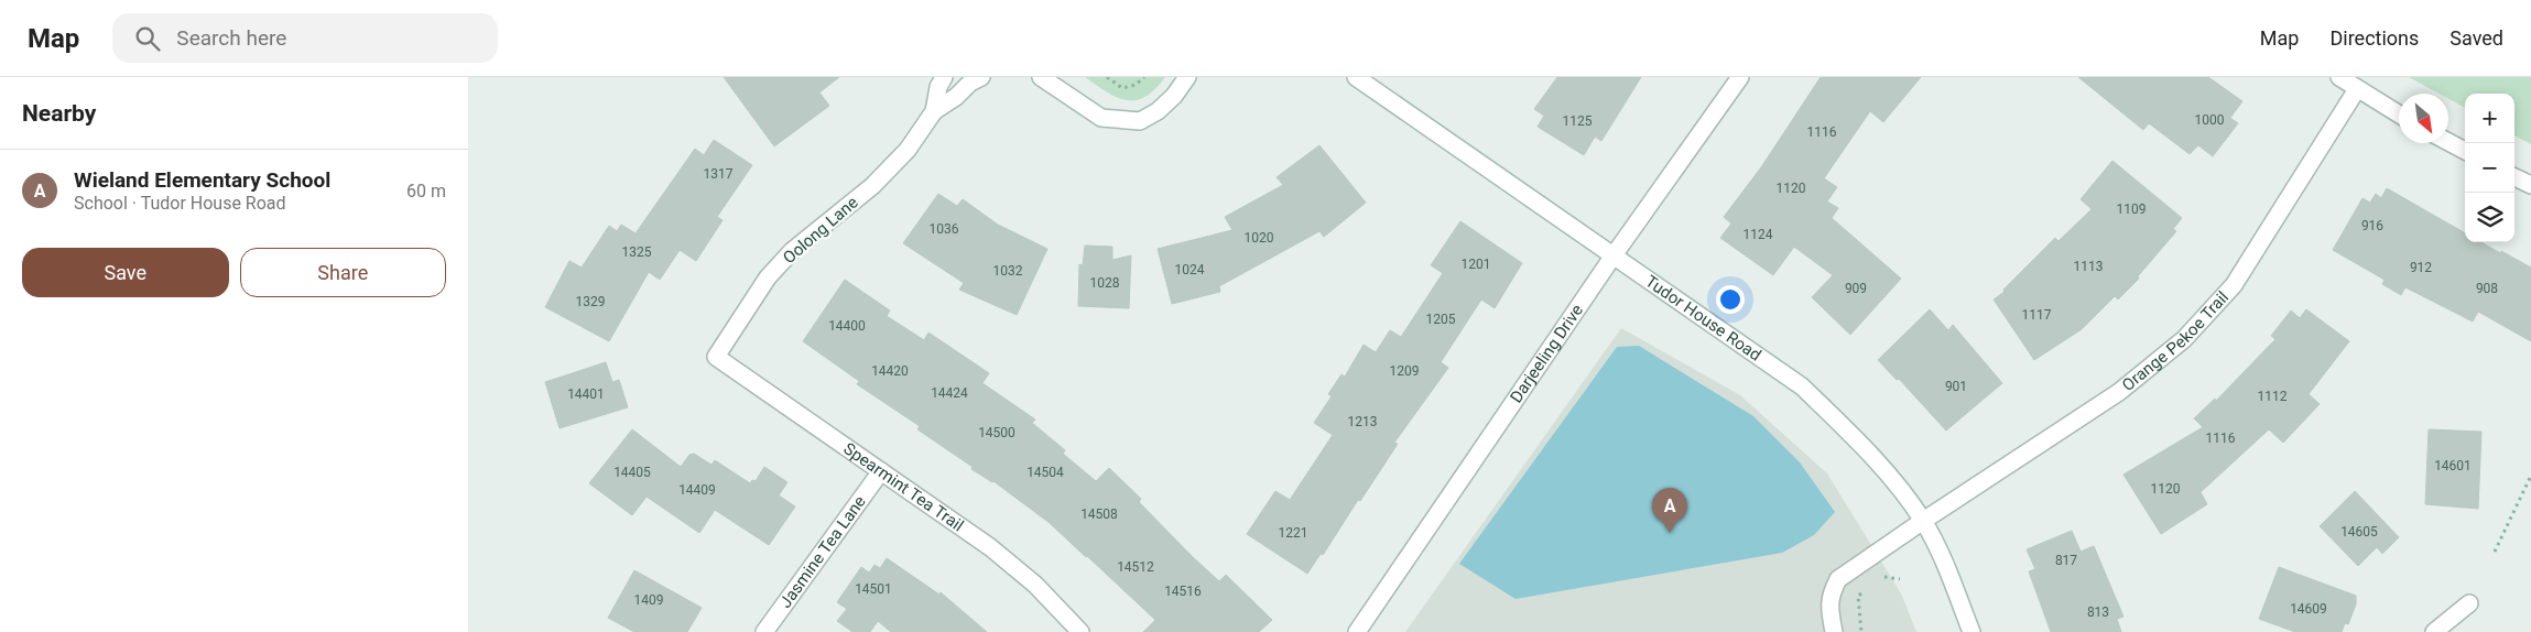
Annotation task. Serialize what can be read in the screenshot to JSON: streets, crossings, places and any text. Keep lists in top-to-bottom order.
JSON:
{
  "streets": {
    "street": [
      "Oolong Lane",
      "Tudor House Road",
      "Orange Pekoe Trail",
      "Darjeeling Drive",
      "Spearmint Tea Trail",
      "Jasmine Tea Lane"
    ]
  },
  "crossings": [
    ["Oolong Lane", "Spearmint Tea Trail"],
    ["Tudor House Road", "Orange Pekoe Trail"],
    ["Tudor House Road", "Darjeeling Drive"],
    ["Spearmint Tea Trail", "Jasmine Tea Lane"]
  ],
  "house_numbers": [
    "1000",
    "1125",
    "1116",
    "1317",
    "1120",
    "1109",
    "916",
    "1036",
    "1124",
    "1020",
    "1325",
    "1201",
    "1113",
    "912",
    "1024",
    "1032",
    "1028",
    "909",
    "908",
    "1329",
    "1117",
    "1205",
    "14400",
    "14420",
    "1209",
    "901",
    "14424",
    "14401",
    "1112",
    "1213",
    "14500",
    "1116",
    "14601",
    "14405",
    "14504",
    "1120",
    "14409",
    "14508",
    "14605",
    "1221",
    "817",
    "14512",
    "14501",
    "14516",
    "1409",
    "14609",
    "813"
  ],
  "north": "bottom right",
  "page": {
    "header": "Map",
    "search": "Search here",
    "nav": ["Map", "Directions", "Saved"],
    "heading": "Nearby",
    "map_buttons": ["+", "−"],
    "list": [
      {
        "mark": "A",
        "name": "Wieland Elementary School",
        "note": "School · Tudor House Road",
        "value": "60 m"
      }
    ],
    "buttons": ["Save", "Share"],
    "pins": "A"
  }
}
